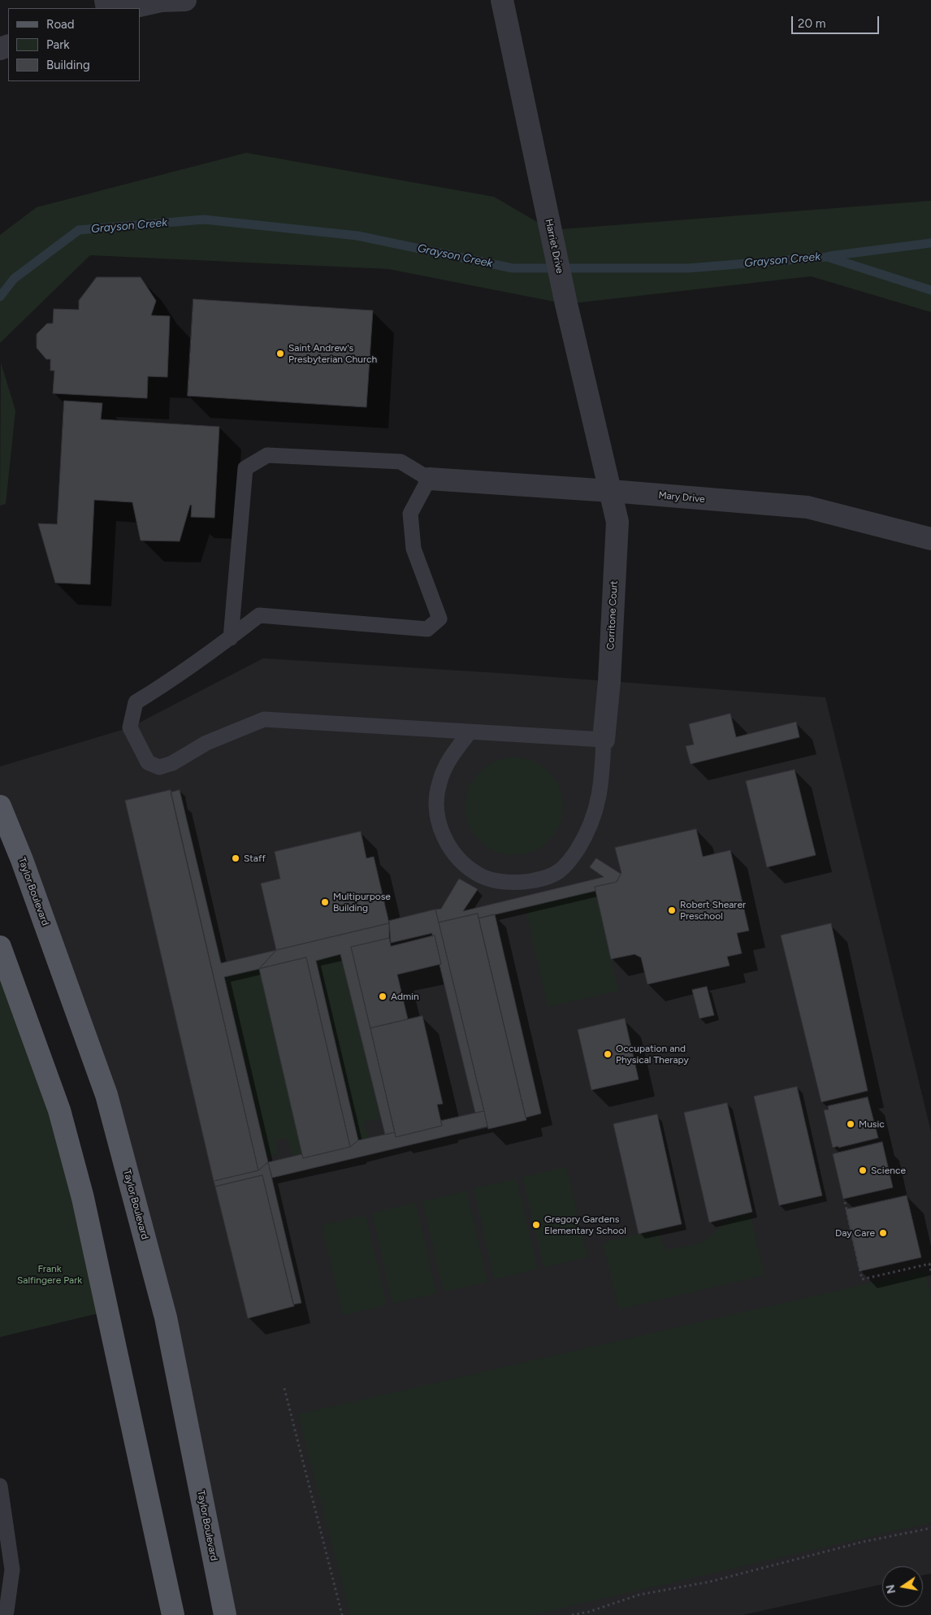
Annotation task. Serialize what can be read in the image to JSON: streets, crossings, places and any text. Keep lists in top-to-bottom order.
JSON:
{
  "streets": {
    "main road": ["Taylor Boulevard"],
    "street": ["Harriet Drive", "Mary Drive", "Corritone Court"]
  },
  "crossings": [
    ["Harriet Drive", "Mary Drive"],
    ["Harriet Drive", "Corritone Court"],
    ["Mary Drive", "Corritone Court"]
  ],
  "water": ["Grayson Creek"],
  "parks": ["Frank Salfingere Park"],
  "places": [
    "Saint Andrew's Presbyterian Church",
    "Staff",
    "Multipurpose Building",
    "Robert Shearer Preschool",
    "Admin",
    "Occupation and Physical Therapy",
    "Music",
    "Science",
    "Gregory Gardens Elementary School",
    "Day Care"
  ],
  "legend": ["Road", "Park", "Building"],
  "scale_bar": "20 m",
  "north": "left"
}
